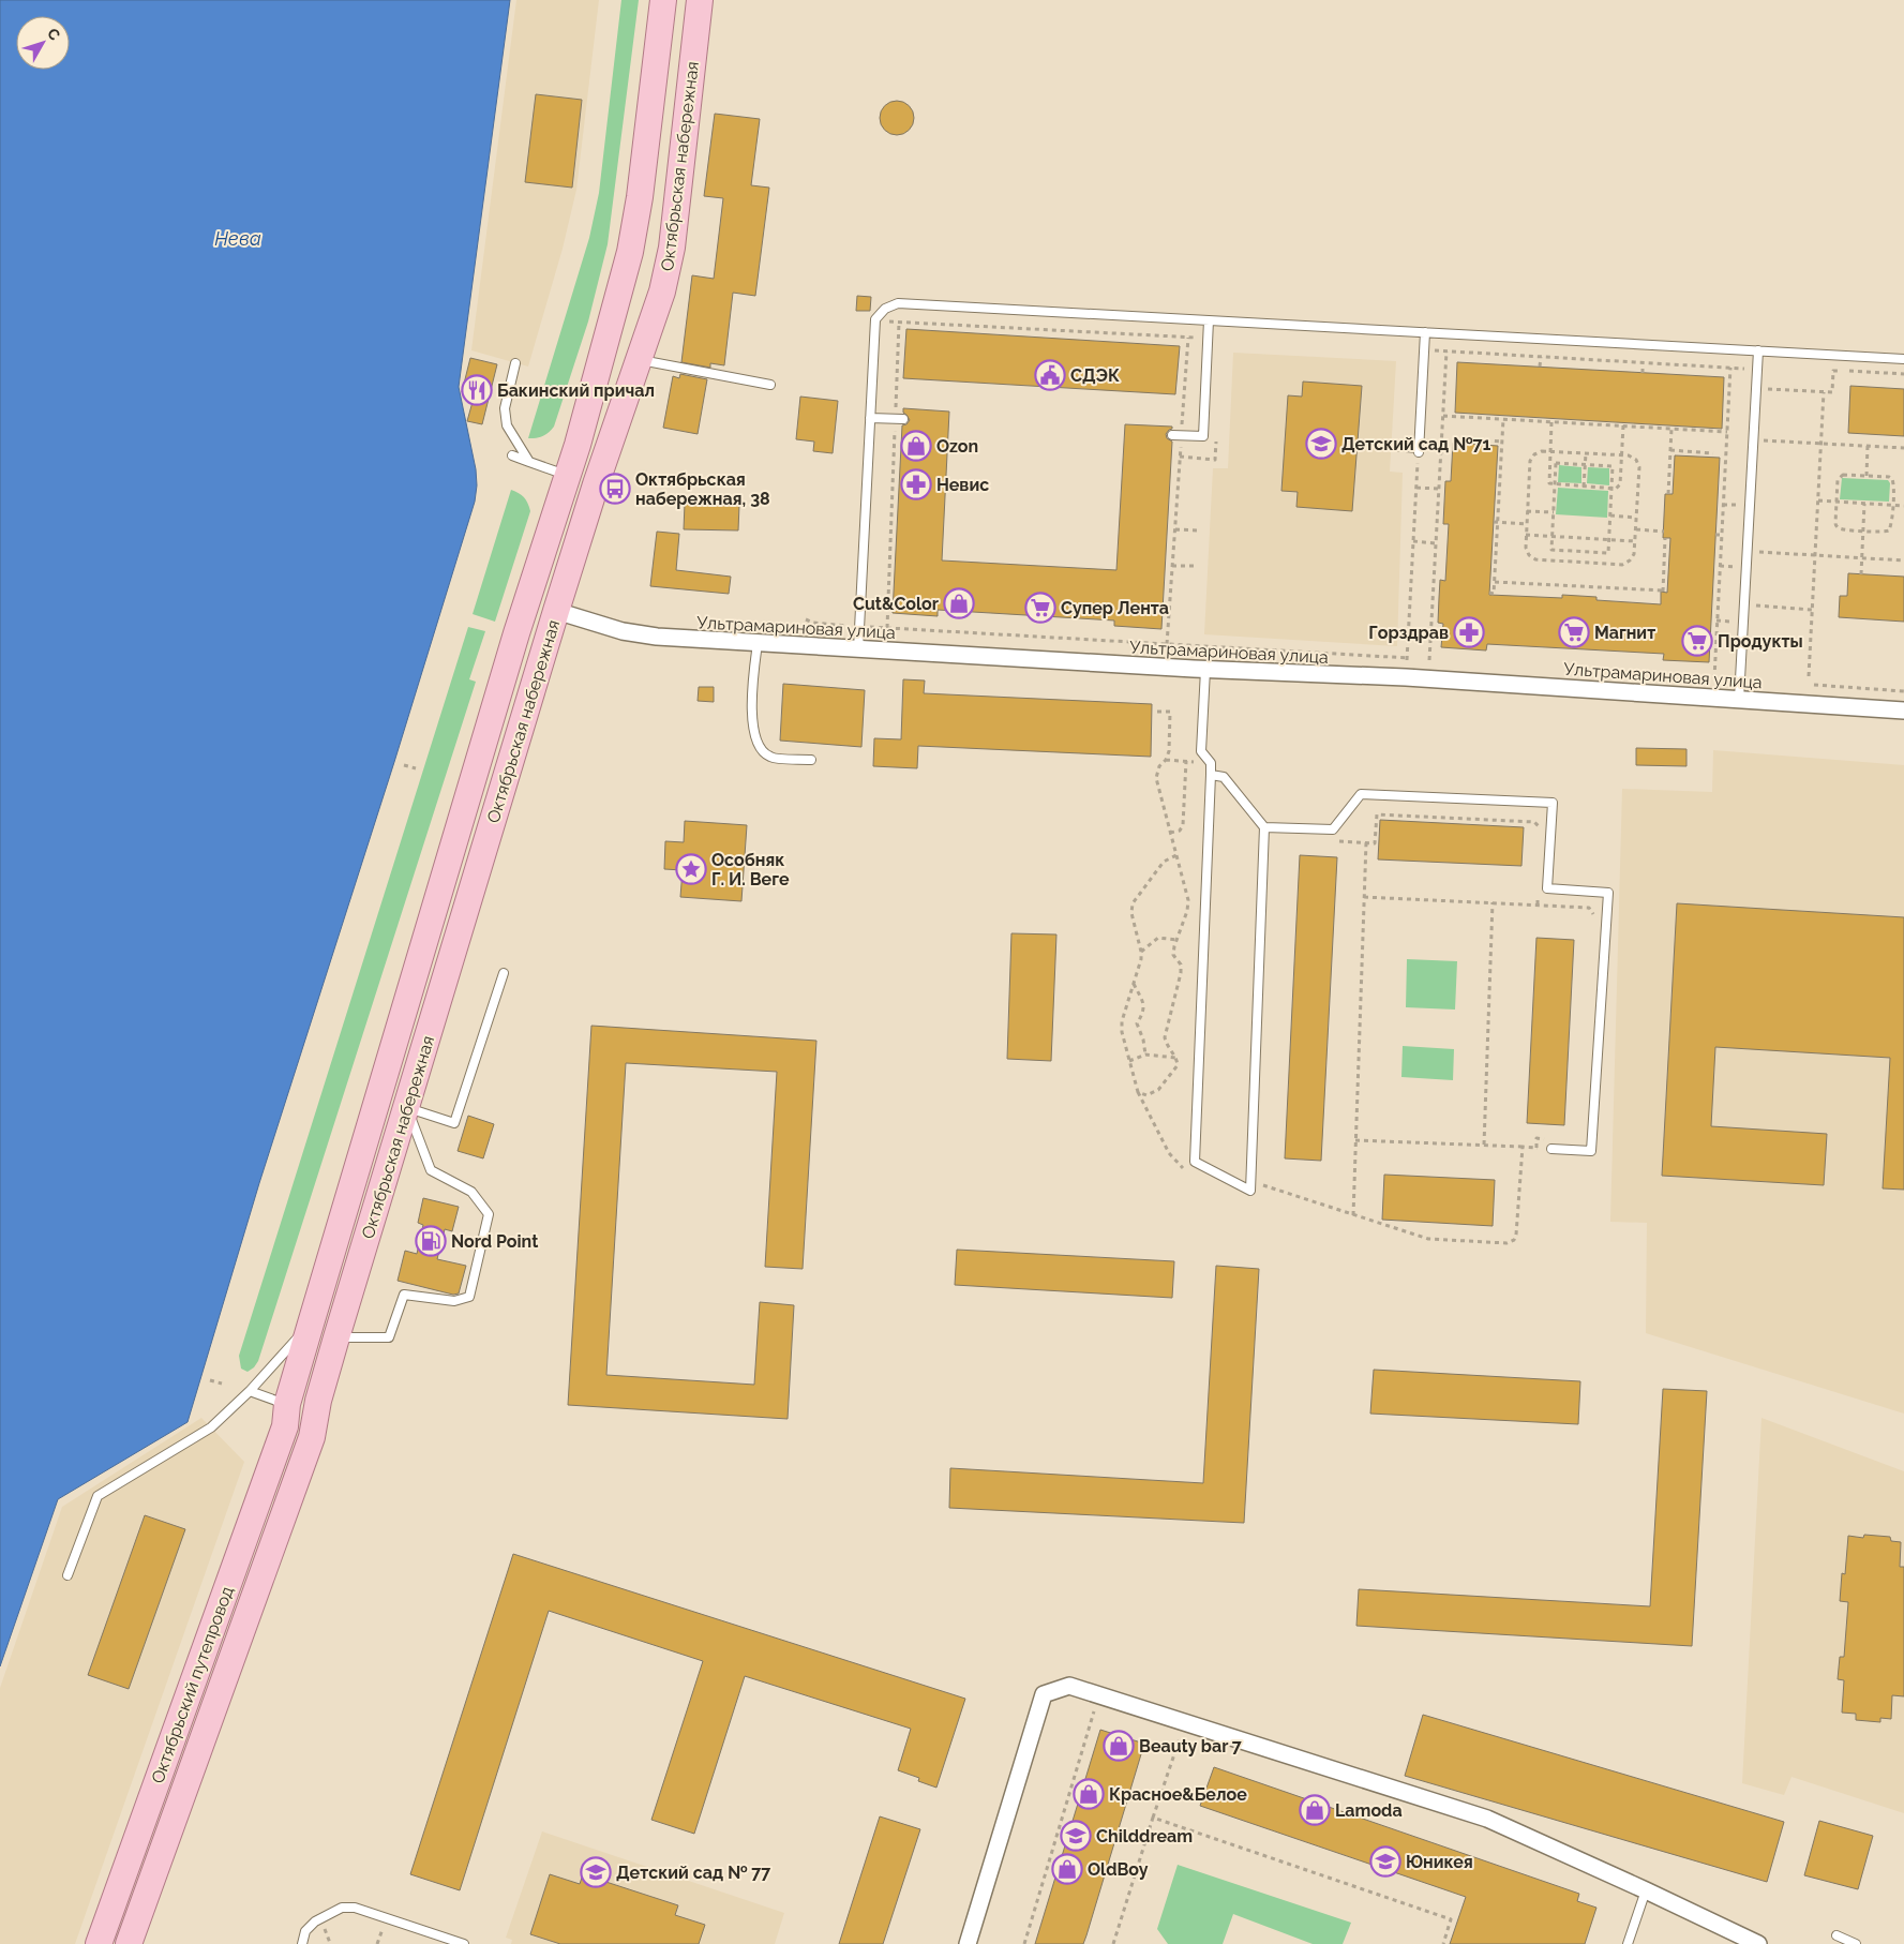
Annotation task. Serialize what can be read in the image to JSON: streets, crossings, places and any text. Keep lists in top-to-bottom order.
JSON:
{
  "streets": {
    "main road": ["Октябрьская набережная", "Октябрьский путепровод"],
    "street": ["Ультрамариновая улица"]
  },
  "crossings": [
    ["Октябрьская набережная", "Ультрамариновая улица"],
    ["Октябрьская набережная", "Октябрьский путепровод"]
  ],
  "water": ["Нева"],
  "places": {
    "public building": ["СДЭК"],
    "restaurant": ["Бакинский причал"],
    "school or university": [
      "Детский сад №71",
      "Childdream",
      "Юникея",
      "Детский сад № 77"
    ],
    "shop": [
      "Ozon",
      "Cut&Color",
      "Beauty bar 7",
      "Красное&Белое",
      "Lamoda",
      "OldBoy"
    ],
    "pharmacy": ["Невис", "Горздрав"],
    "bus stop": ["Октябрьская набережная, 38"],
    "supermarket": ["Супер Лента", "Магнит", "Продукты"],
    "place": ["Особняк Г. И. Веге"],
    "fuel station": ["Nord Point"]
  },
  "north": "top right"
}
